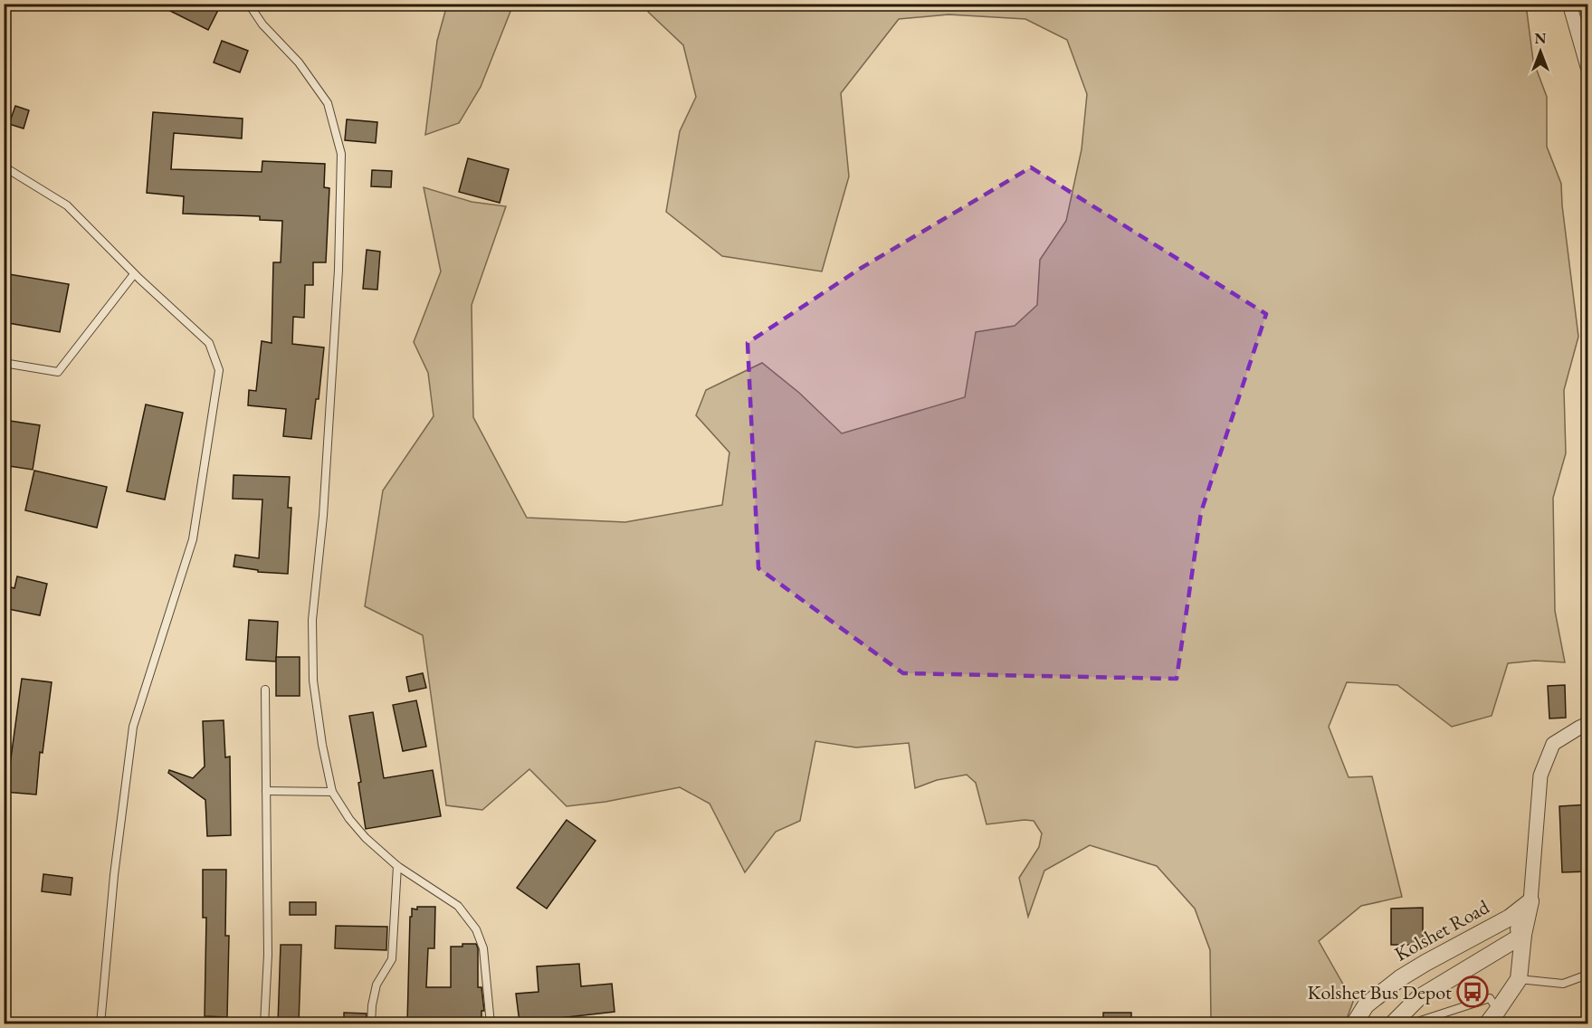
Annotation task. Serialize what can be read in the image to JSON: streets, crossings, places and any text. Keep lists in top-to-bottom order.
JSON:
{
  "streets": {
    "street": ["Kolshet Road"]
  },
  "places": {
    "bus stop": ["Kolshet Bus Depot"]
  },
  "north": "top"
}
